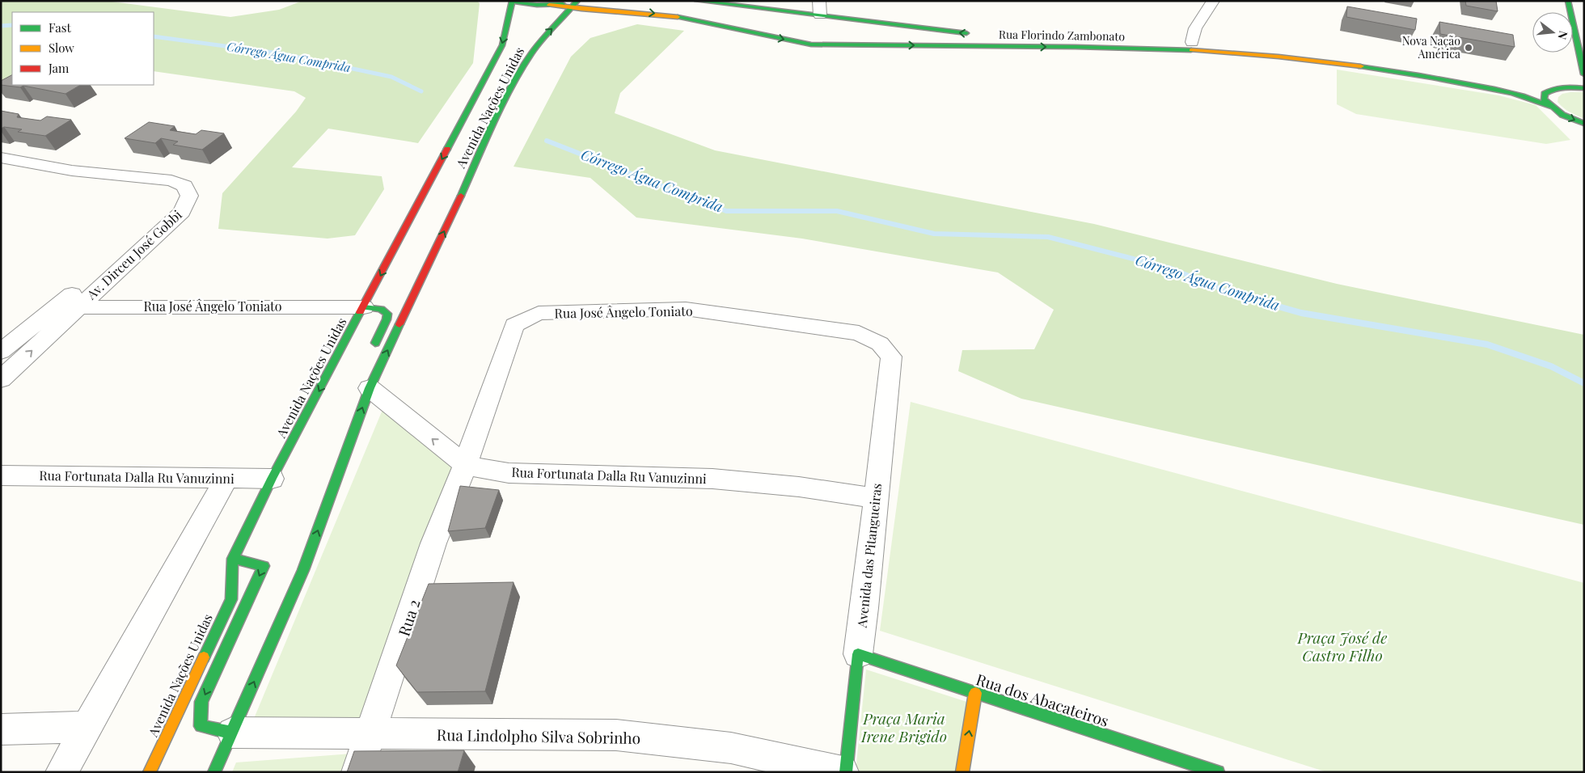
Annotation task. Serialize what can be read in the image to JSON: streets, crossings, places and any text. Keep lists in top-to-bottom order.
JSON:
{
  "streets": {
    "main road": [
      "Rua Florindo Zambonato",
      "Avenida Nações Unidas",
      "Avenida das Pitangueiras",
      "Rua dos Abacateiros"
    ],
    "street": [
      "Av. Dirceu José Gobbi",
      "Rua José Ângelo Toniato",
      "Rua Fortunata Dalla Ru Vanuzinni",
      "Rua 2",
      "Rua Lindolpho Silva Sobrinho"
    ]
  },
  "crossings": [
    ["Rua Florindo Zambonato", "Avenida Nações Unidas"],
    ["Avenida Nações Unidas", "Rua José Ângelo Toniato"],
    ["Avenida Nações Unidas", "Rua Fortunata Dalla Ru Vanuzinni"],
    ["Avenida Nações Unidas", "Rua Lindolpho Silva Sobrinho"],
    ["Av. Dirceu José Gobbi", "Rua José Ângelo Toniato"],
    ["Rua José Ângelo Toniato", "Rua Fortunata Dalla Ru Vanuzinni"],
    ["Rua José Ângelo Toniato", "Avenida das Pitangueiras"],
    ["Rua José Ângelo Toniato", "Rua 2"],
    ["Rua Fortunata Dalla Ru Vanuzinni", "Avenida das Pitangueiras"],
    ["Rua Fortunata Dalla Ru Vanuzinni", "Rua 2"],
    ["Avenida das Pitangueiras", "Rua dos Abacateiros"],
    ["Rua 2", "Rua Lindolpho Silva Sobrinho"]
  ],
  "water": ["Córrego Água Comprida"],
  "parks": ["Praça José de Castro Filho", "Praça Maria Irene Brigido"],
  "places": ["Nova Nação América"],
  "legend": ["Fast", "Slow", "Jam"],
  "north": "right"
}
